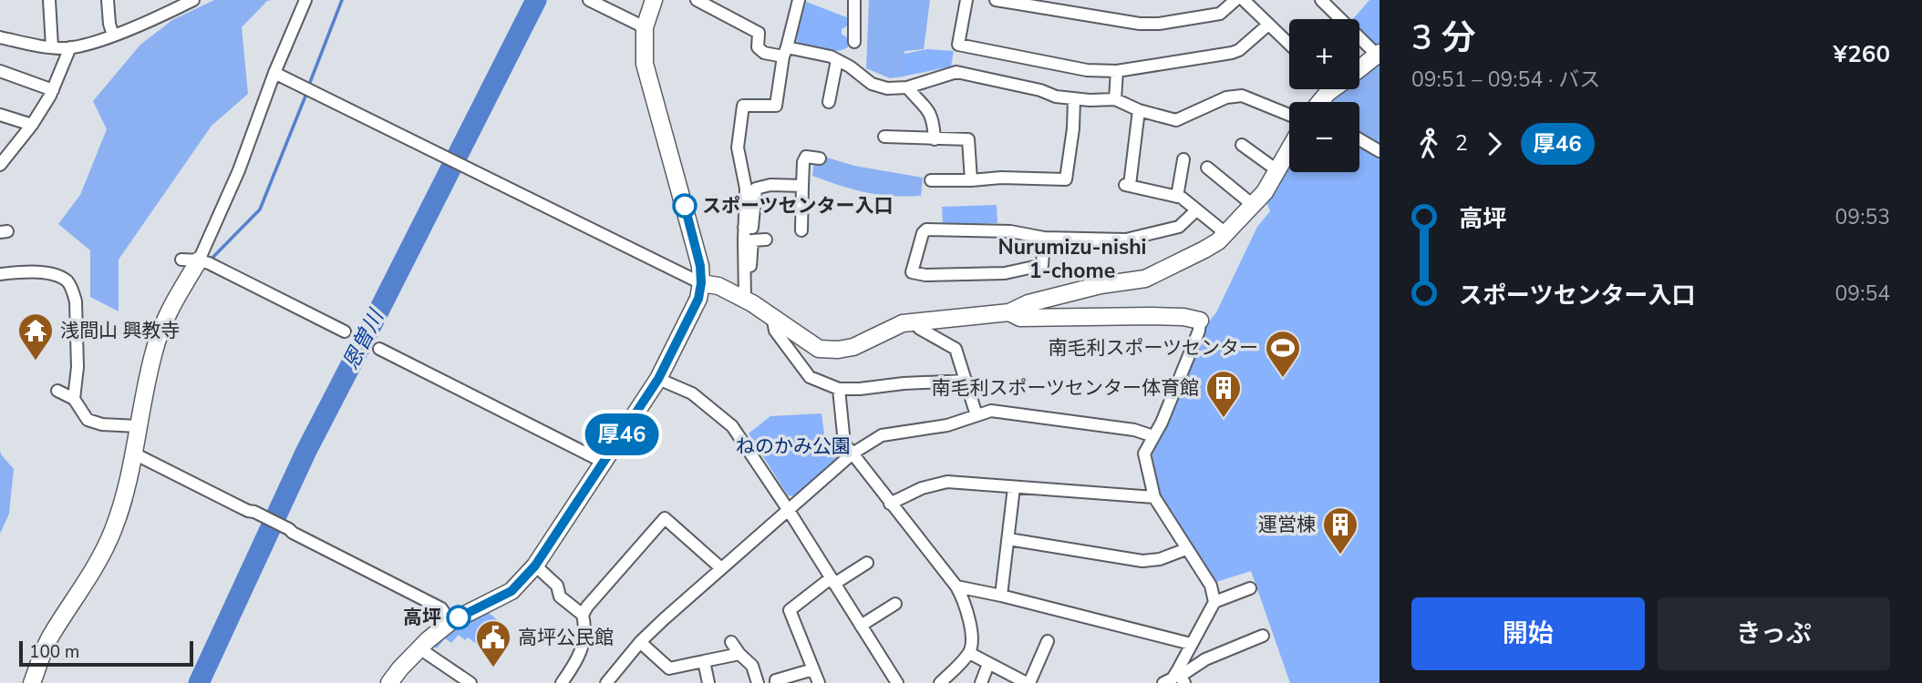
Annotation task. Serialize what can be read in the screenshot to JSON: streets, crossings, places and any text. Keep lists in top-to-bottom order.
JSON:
{
  "districts": ["Nurumizu-nishi 1-chome"],
  "water": ["恩曽川"],
  "parks": ["ねのかみ公園"],
  "places": {
    "other": ["スポーツセンター入口", "高坪"],
    "temple": ["浅間山 興教寺"],
    "sports": ["南毛利スポーツセンター"],
    "building": ["南毛利スポーツセンター体育館", "運営棟"],
    "public building": ["高坪公民館"]
  },
  "lines": ["bus line 厚46"],
  "scale_bar": "100 m",
  "page": {
    "on_map": "厚46",
    "heading": ["3 分", "09:51 – 09:54 · バス", "¥260"],
    "map_buttons": ["+", "−"],
    "legs": ["2", "厚46"],
    "list": [
      {
        "name": "高坪",
        "value": "09:53"
      },
      {
        "name": "スポーツセンター入口",
        "value": "09:54"
      }
    ],
    "buttons": ["開始", "きっぷ"],
    "scale": "100 m"
  }
}
